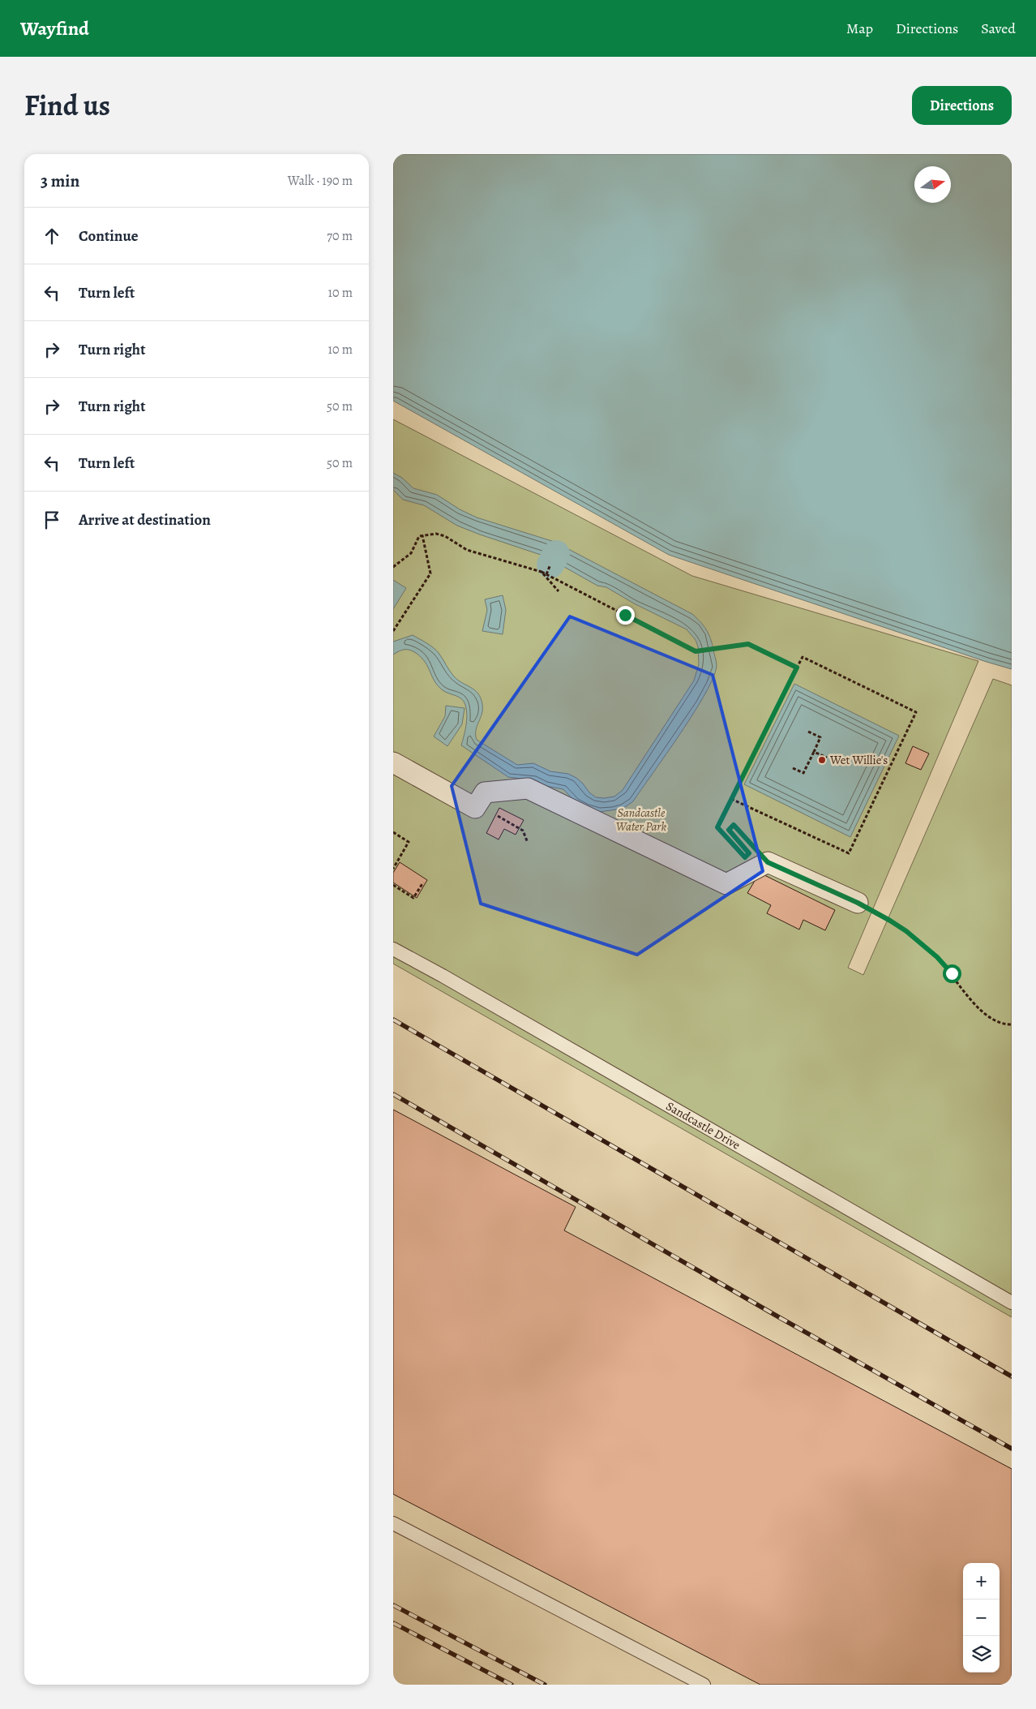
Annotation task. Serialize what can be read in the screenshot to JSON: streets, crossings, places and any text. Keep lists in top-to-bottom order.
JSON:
{
  "streets": {
    "lane": ["Sandcastle Drive"]
  },
  "parks": ["Sandcastle Water Park"],
  "places": ["Wet Willie's"],
  "north": "right",
  "page": {
    "header": "Wayfind",
    "nav": ["Map", "Directions", "Saved"],
    "title": "Find us",
    "buttons": "Directions",
    "heading": ["3 min", "Walk · 190 m"],
    "list": [
      ["Continue", "70 m"],
      ["Turn left", "10 m"],
      ["Turn right", "10 m"],
      ["Turn right", "50 m"],
      ["Turn left", "50 m"],
      "Arrive at destination"
    ],
    "map_buttons": ["+", "−"]
  }
}
